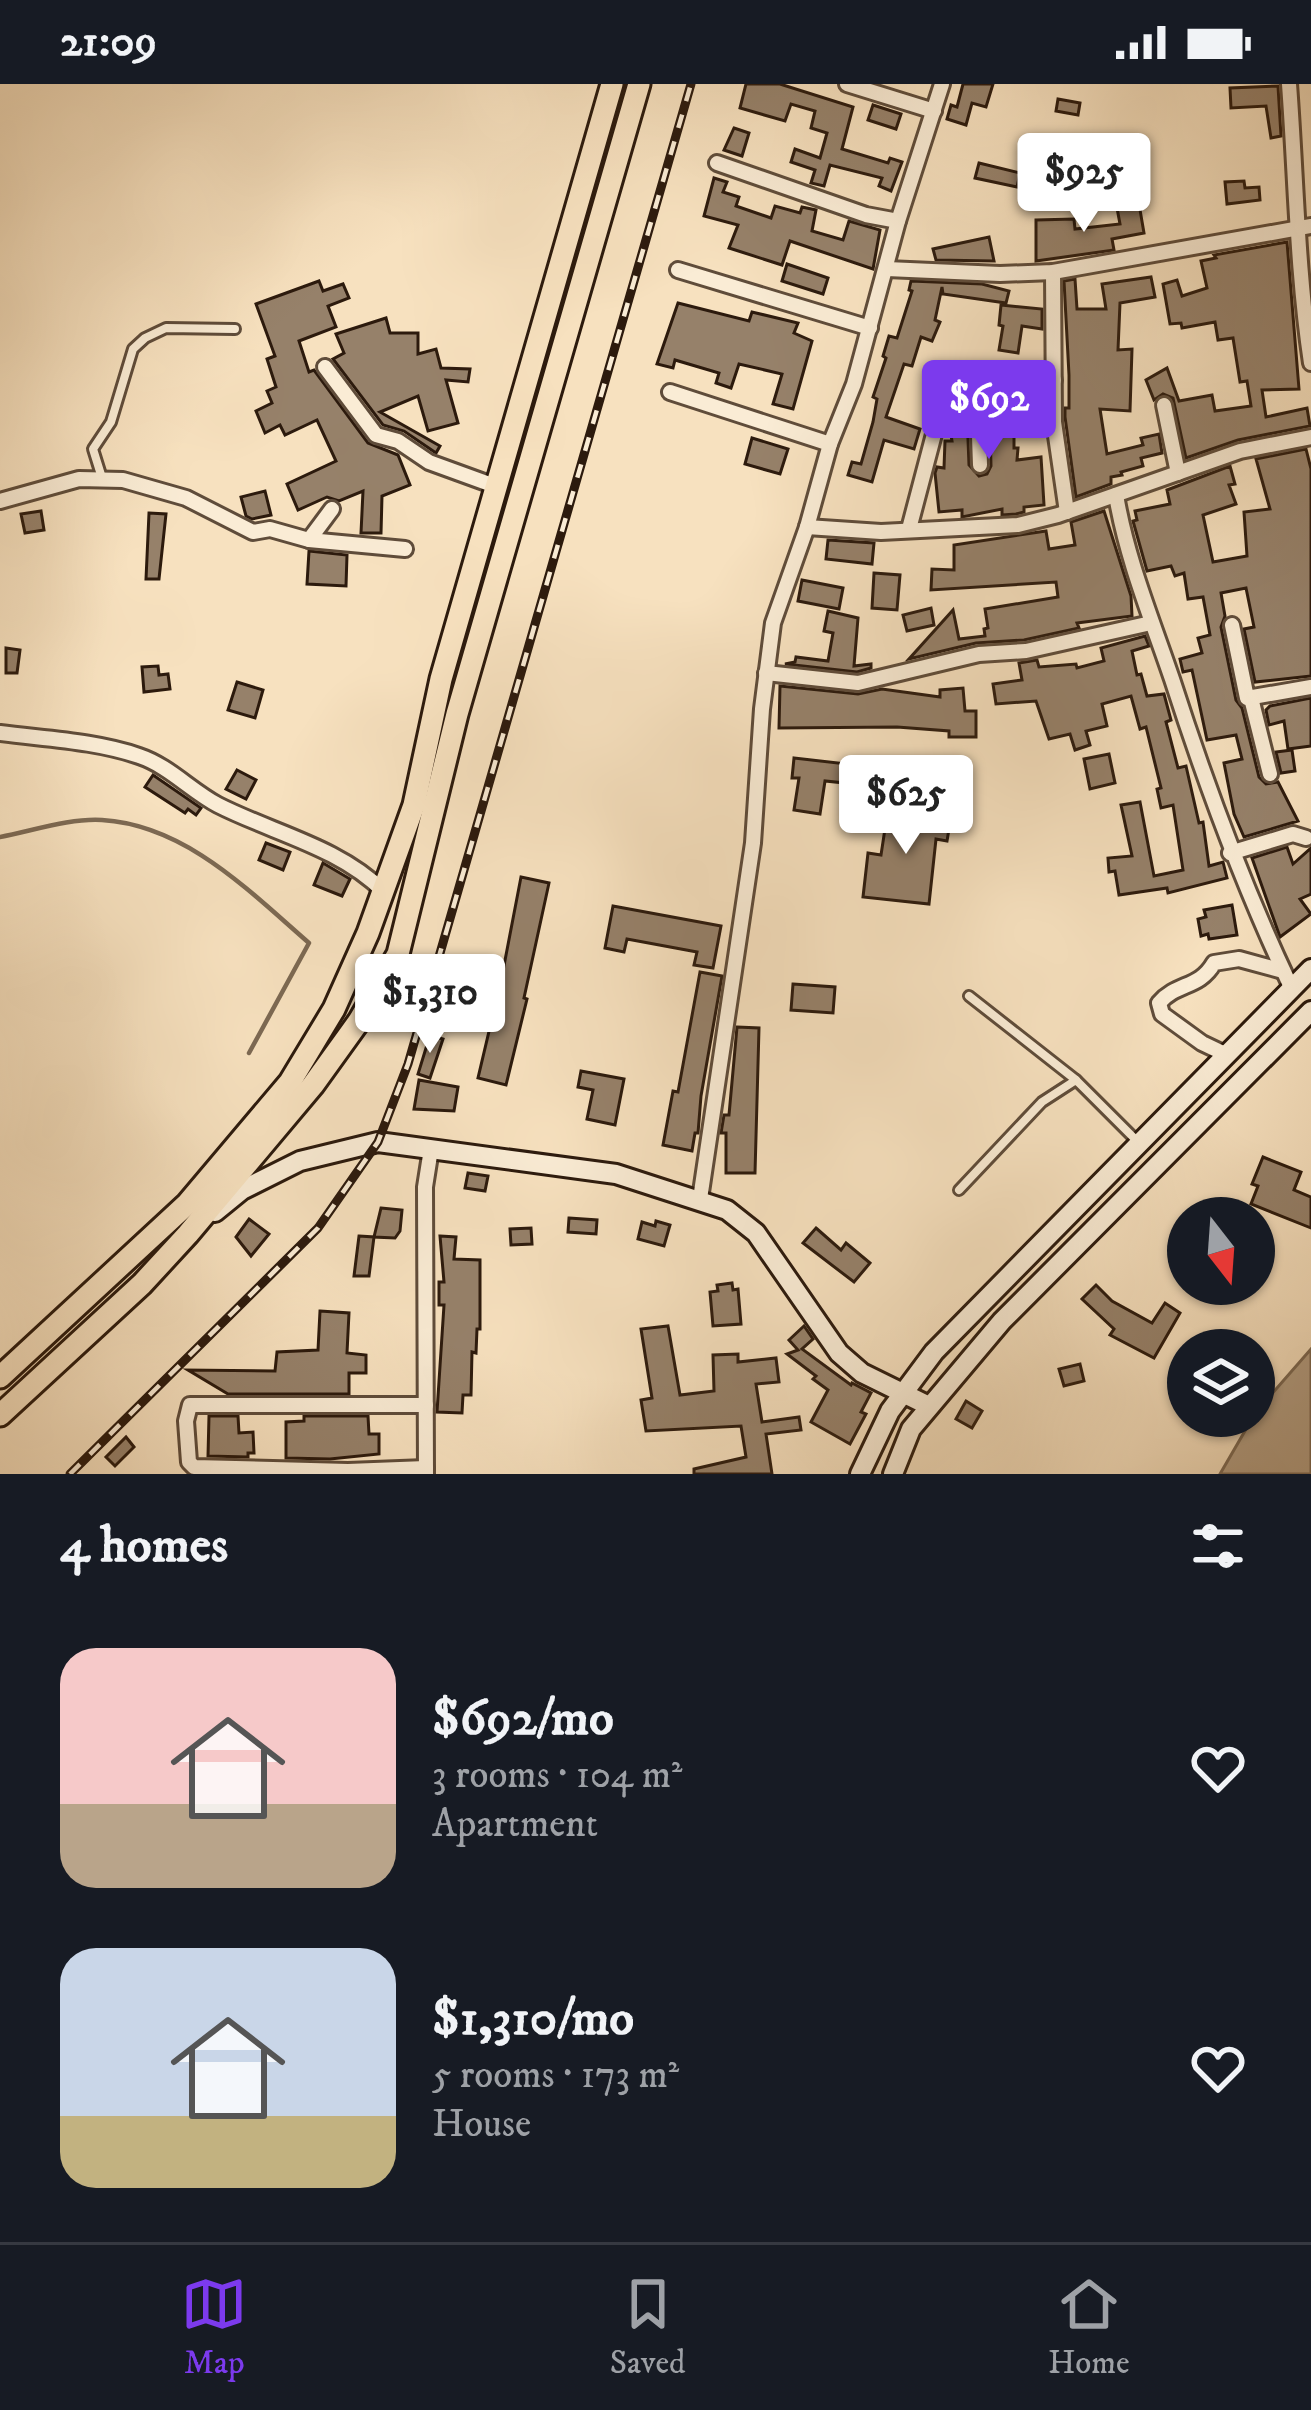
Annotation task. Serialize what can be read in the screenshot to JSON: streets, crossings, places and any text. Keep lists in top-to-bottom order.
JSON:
{
  "north": "bottom",
  "page": {
    "status": "21:09",
    "price": [
      "$925",
      "$692",
      "$625",
      "$1,310"
    ],
    "heading": "4 homes",
    "list": [
      {
        "name": "$692/mo",
        "note": "3 rooms · 104 m² · Apartment"
      },
      {
        "name": "$1,310/mo",
        "note": "5 rooms · 173 m² · House"
      }
    ],
    "tabs": ["Map", "Saved", "Home"]
  }
}
